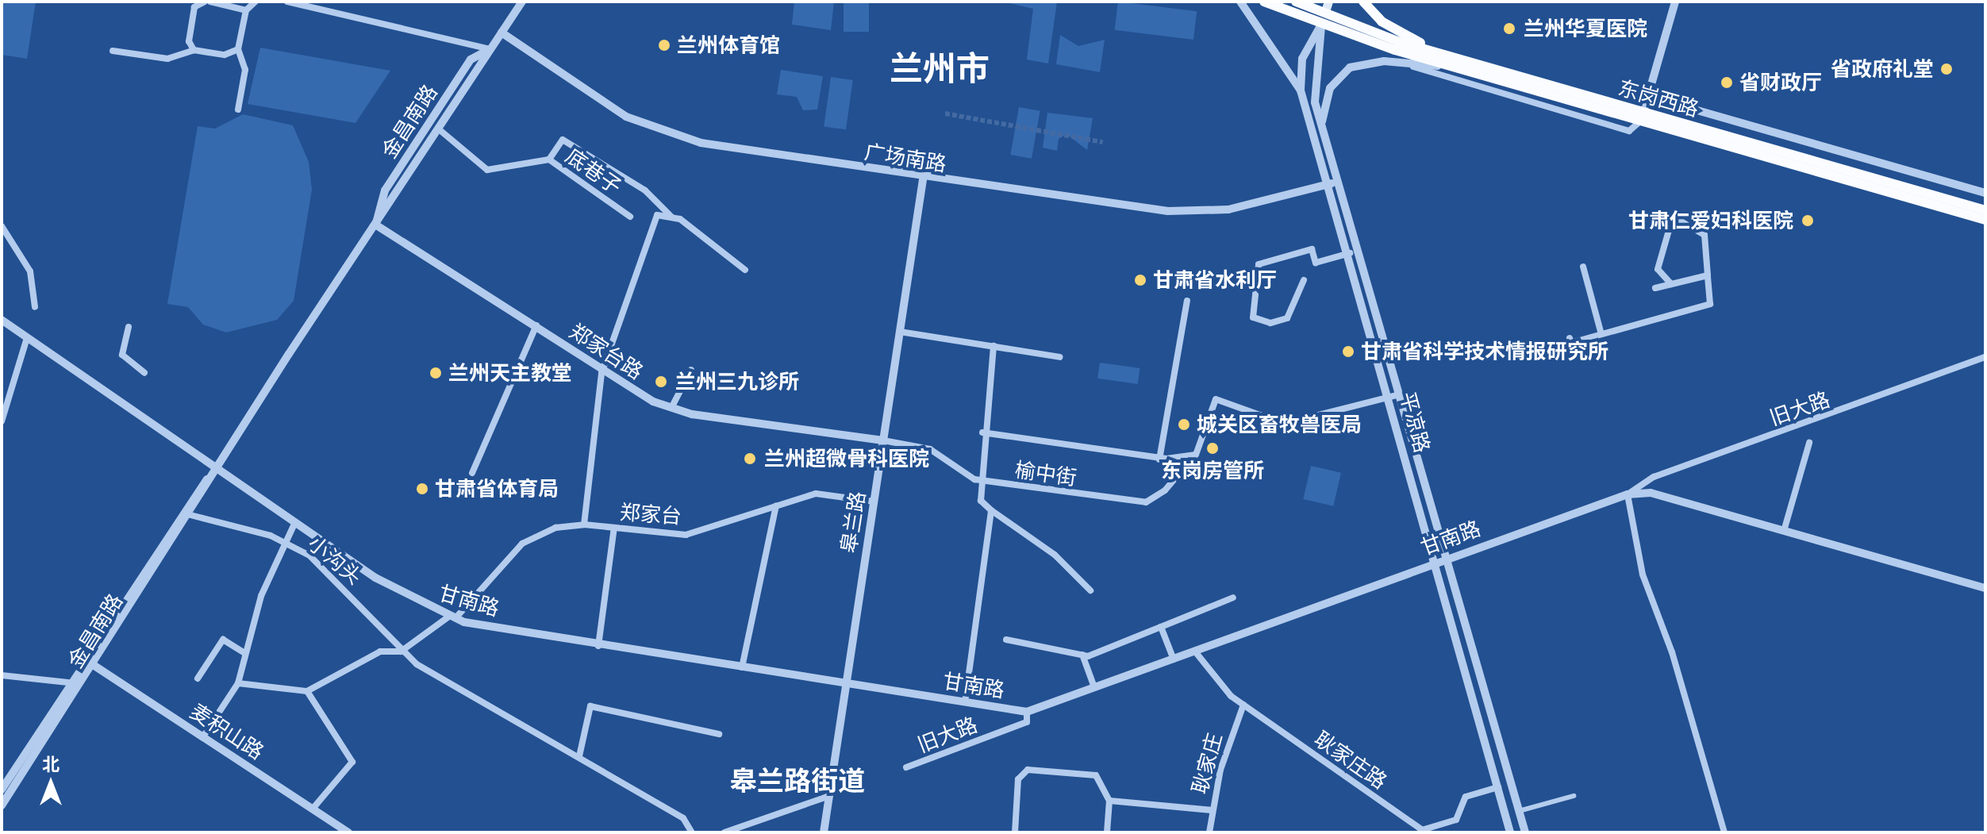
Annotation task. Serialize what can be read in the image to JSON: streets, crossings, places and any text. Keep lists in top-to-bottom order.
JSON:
{
  "streets": {
    "main road": ["东岗西路", "平凉路"],
    "street": [
      "金昌南路",
      "广场南路",
      "底巷子",
      "郑家台路",
      "旧大路",
      "榆中街",
      "郑家台",
      "皋兰路",
      "甘南路",
      "小沟头",
      "麦积山路",
      "耿家庄路",
      "耿家庄"
    ]
  },
  "crossings": [
    ["东岗西路", "平凉路"],
    ["金昌南路", "广场南路"],
    ["金昌南路", "底巷子"],
    ["金昌南路", "郑家台路"],
    ["金昌南路", "甘南路"],
    ["金昌南路", "小沟头"],
    ["金昌南路", "麦积山路"],
    ["广场南路", "平凉路"],
    ["广场南路", "皋兰路"],
    ["郑家台路", "榆中街"],
    ["郑家台路", "皋兰路"],
    ["旧大路", "甘南路"],
    ["平凉路", "榆中街"],
    ["平凉路", "甘南路"],
    ["平凉路", "耿家庄路"],
    ["榆中街", "皋兰路"],
    ["郑家台", "皋兰路"],
    ["郑家台", "甘南路"],
    ["郑家台", "小沟头"],
    ["皋兰路", "甘南路"],
    ["甘南路", "耿家庄路"],
    ["耿家庄路", "耿家庄"]
  ],
  "districts": ["兰州市", "皋兰路街道"],
  "places": [
    "兰州华夏医院",
    "兰州体育馆",
    "省政府礼堂",
    "省财政厅",
    "甘肃仁爱妇科医院",
    "甘肃省水利厅",
    "甘肃省科学技术情报研究所",
    "兰州天主教堂",
    "兰州三九诊所",
    "城关区畜牧兽医局",
    "东岗房管所",
    "兰州超微骨科医院",
    "甘肃省体育局"
  ],
  "north": "top"
}
